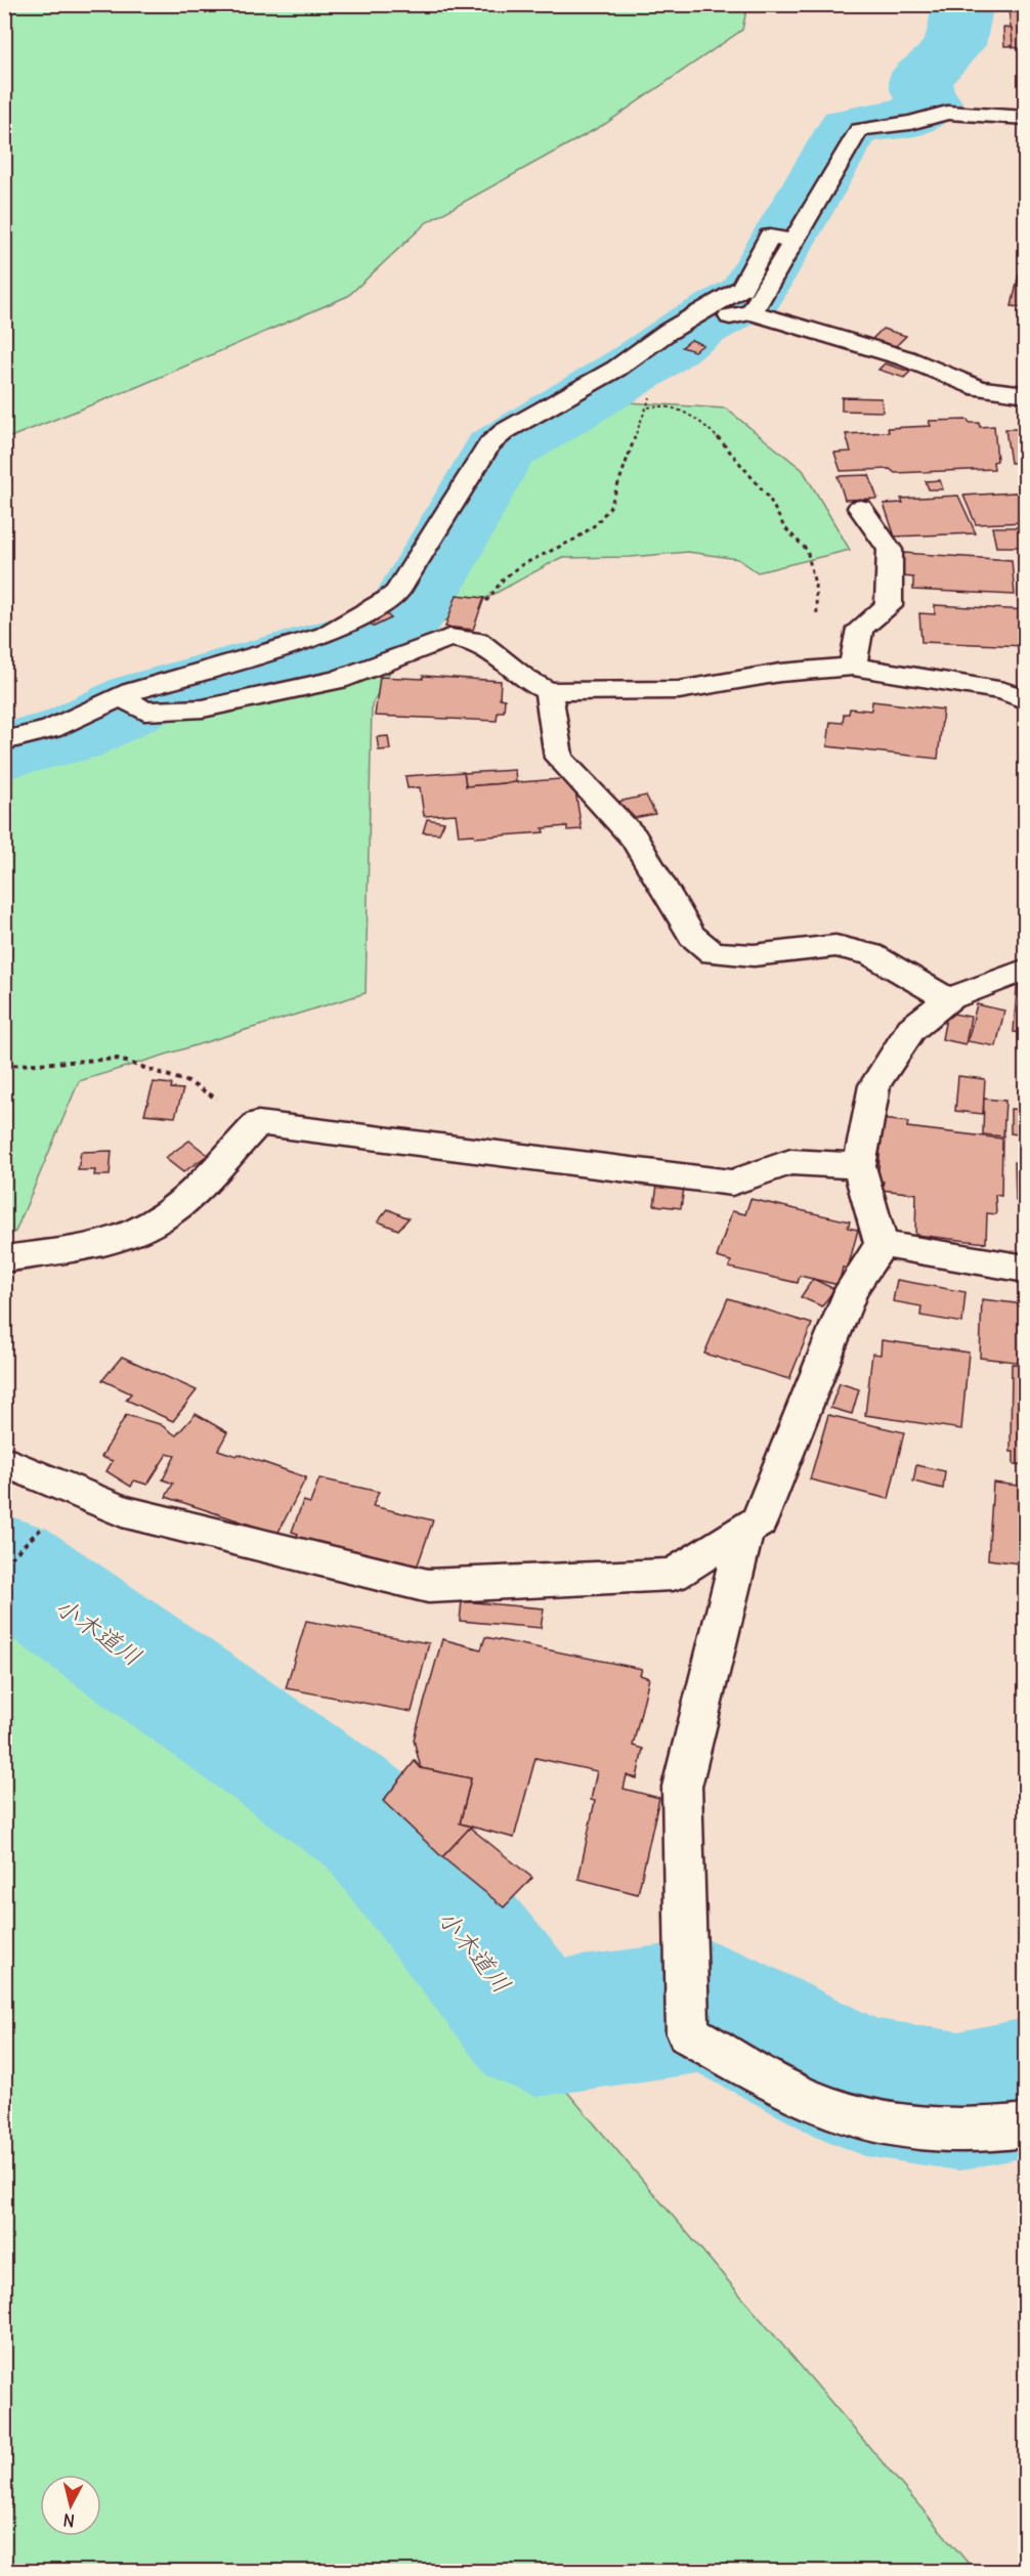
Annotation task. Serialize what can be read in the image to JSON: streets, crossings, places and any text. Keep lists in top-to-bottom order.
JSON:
{
  "water": ["小木道川"],
  "north": "bottom"
}
